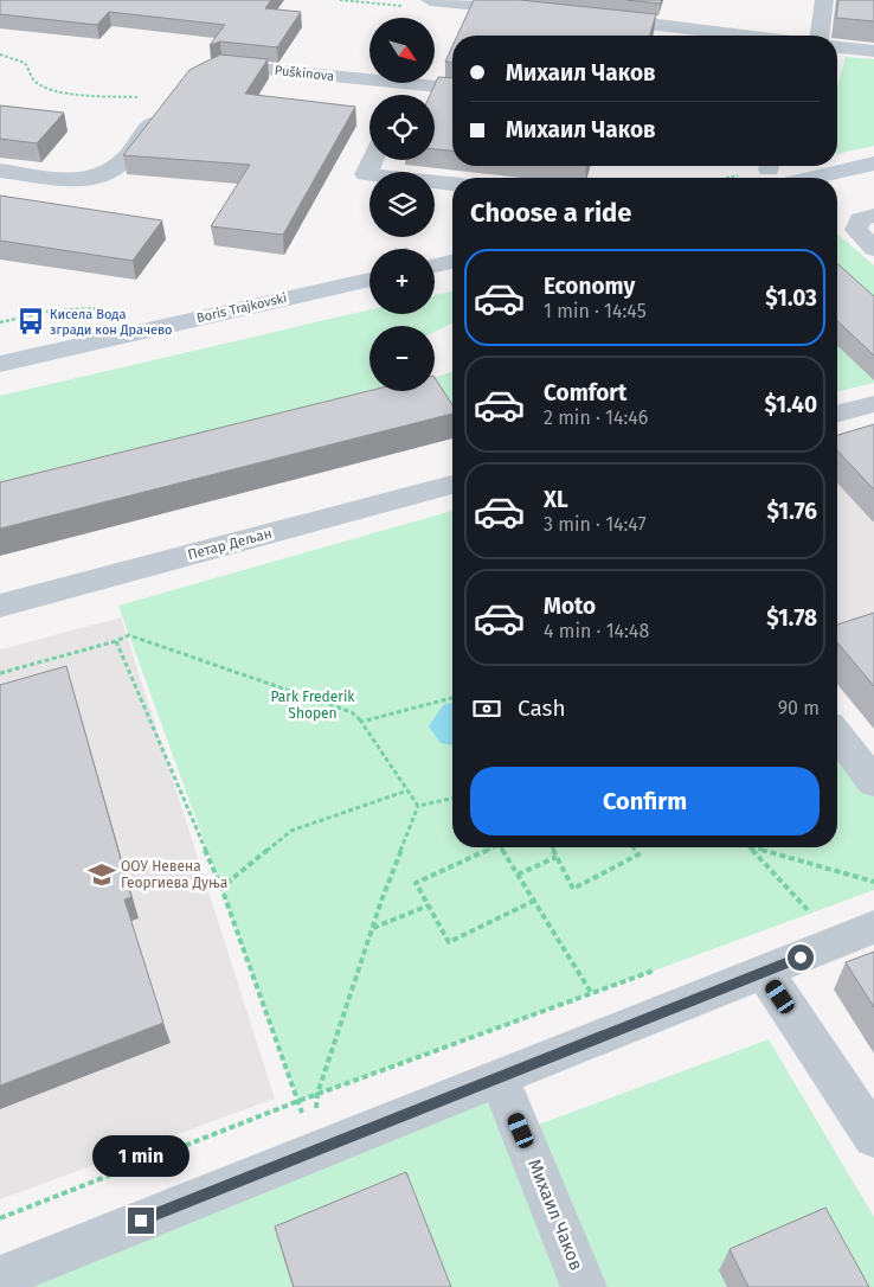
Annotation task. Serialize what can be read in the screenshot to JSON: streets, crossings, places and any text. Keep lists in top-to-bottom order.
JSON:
{
  "streets": {
    "street": [
      "Puškinova",
      "Boris Trajkovski",
      "Петар Дељан",
      "Михаил Чаков"
    ]
  },
  "parks": ["Park Frederik Shopen"],
  "places": {
    "bus stop": ["Кисела Вода згради кон Драчево"],
    "school or university": ["ООУ Невена Георгиева Дуња"]
  },
  "north": "bottom right",
  "page": {
    "map_buttons": ["+", "−"],
    "banner": ["Михаил Чаков", "Михаил Чаков"],
    "heading": "Choose a ride",
    "list": [
      {
        "name": "Economy",
        "note": "1 min · 14:45",
        "value": "$1.03"
      },
      {
        "name": "Comfort",
        "note": "2 min · 14:46",
        "value": "$1.40"
      },
      {
        "name": "XL",
        "note": "3 min · 14:47",
        "value": "$1.76"
      },
      {
        "name": "Moto",
        "note": "4 min · 14:48",
        "value": "$1.78"
      }
    ],
    "pay": ["Cash", "90 m"],
    "buttons": "Confirm",
    "bubble": "1 min"
  }
}
